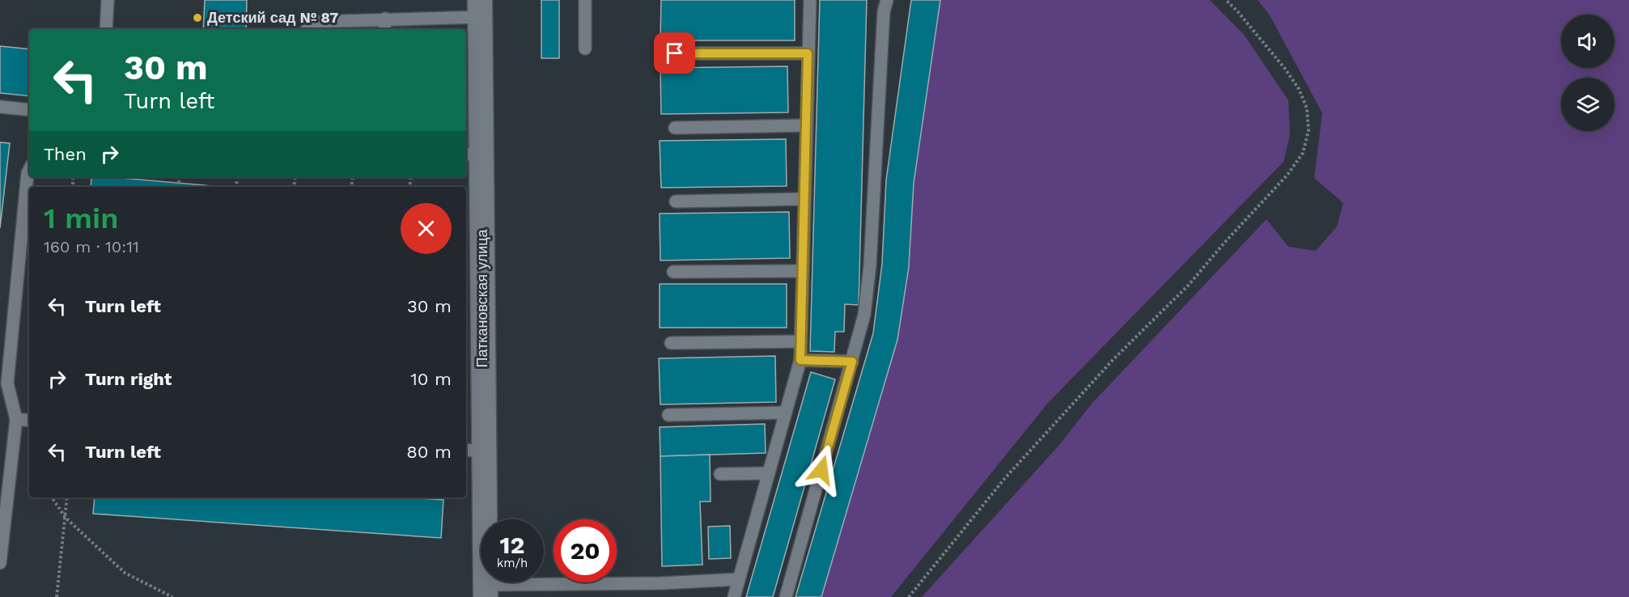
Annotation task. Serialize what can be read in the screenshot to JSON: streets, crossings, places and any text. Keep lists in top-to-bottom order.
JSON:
{
  "streets": {
    "street": ["Паткановская улица"]
  },
  "places": ["Детский сад № 87"],
  "page": {
    "turn": ["30 m", "Turn left"],
    "then": "Then",
    "heading": ["1 min", "160 m · 10:11"],
    "list": [
      {
        "name": "Turn left",
        "value": "30 m"
      },
      {
        "name": "Turn right",
        "value": "10 m"
      },
      {
        "name": "Turn left",
        "value": "80 m"
      }
    ],
    "speed": "12 km/h",
    "limit": "20"
  }
}
